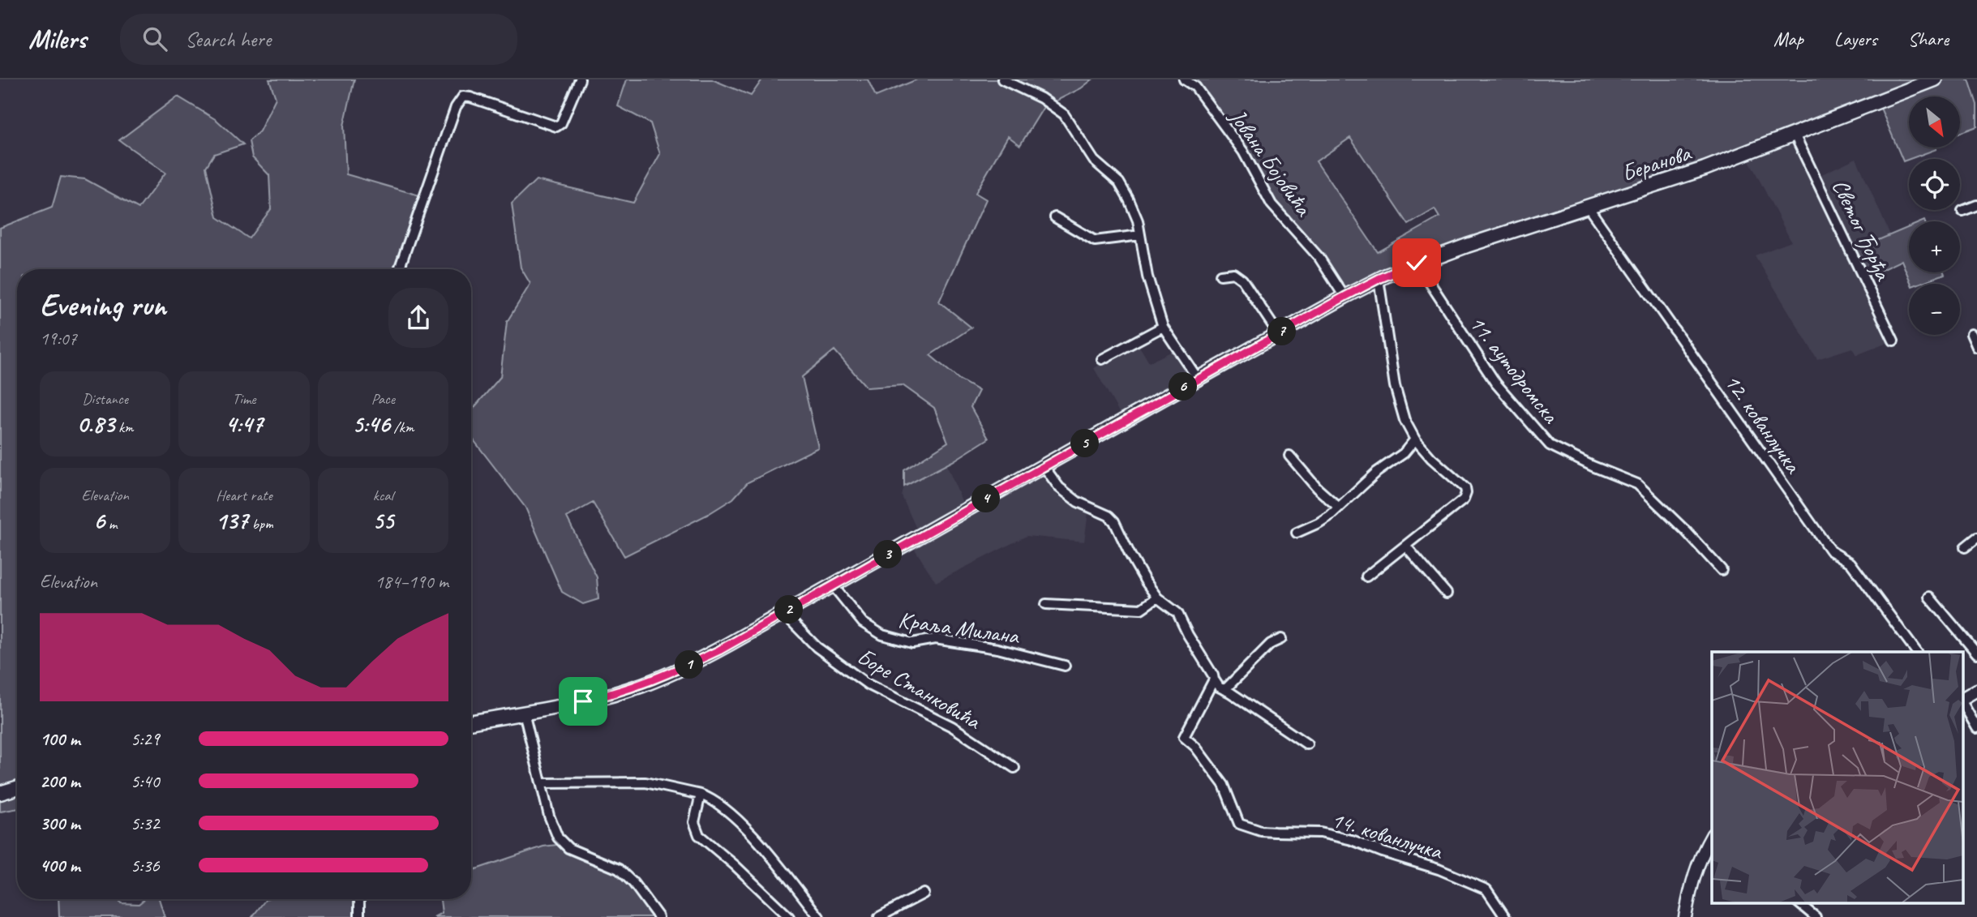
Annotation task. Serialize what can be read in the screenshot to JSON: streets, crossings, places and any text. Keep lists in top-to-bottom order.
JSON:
{
  "streets": {
    "main road": ["Беранова"],
    "street": [
      "Јована Бојовића",
      "Светог Ђорђа",
      "11. аутодромска",
      "12. кованлучка",
      "Краља Милана",
      "Боре Станковића",
      "14. кованлучка"
    ]
  },
  "crossings": [
    ["Јована Бојовића", "Беранова"],
    ["Беранова", "Светог Ђорђа"],
    ["Беранова", "11. аутодромска"],
    ["Беранова", "12. кованлучка"],
    ["Беранова", "Краља Милана"],
    ["Беранова", "Боре Станковића"]
  ],
  "north": "bottom right",
  "page": {
    "header": "Milers",
    "search": "Search here",
    "nav": ["Map", "Layers", "Share"],
    "map_buttons": ["+", "−"],
    "heading": ["Evening run", "19:07"],
    "pins": [
      "7",
      "6",
      "5",
      "4",
      "3",
      "2",
      "1"
    ],
    "stats": [
      ["Distance", "0.83 km"],
      ["Time", "4:47"],
      ["Pace", "5:46 /km"],
      ["Elevation", "6 m"],
      ["Heart rate", "137 bpm"],
      ["kcal", "55"]
    ],
    "chart": ["Elevation", "184–190 m"],
    "list": [
      {
        "name": "100 m",
        "note": "5:29"
      },
      {
        "name": "200 m",
        "note": "5:40"
      },
      {
        "name": "300 m",
        "note": "5:32"
      },
      {
        "name": "400 m",
        "note": "5:36"
      }
    ]
  }
}
